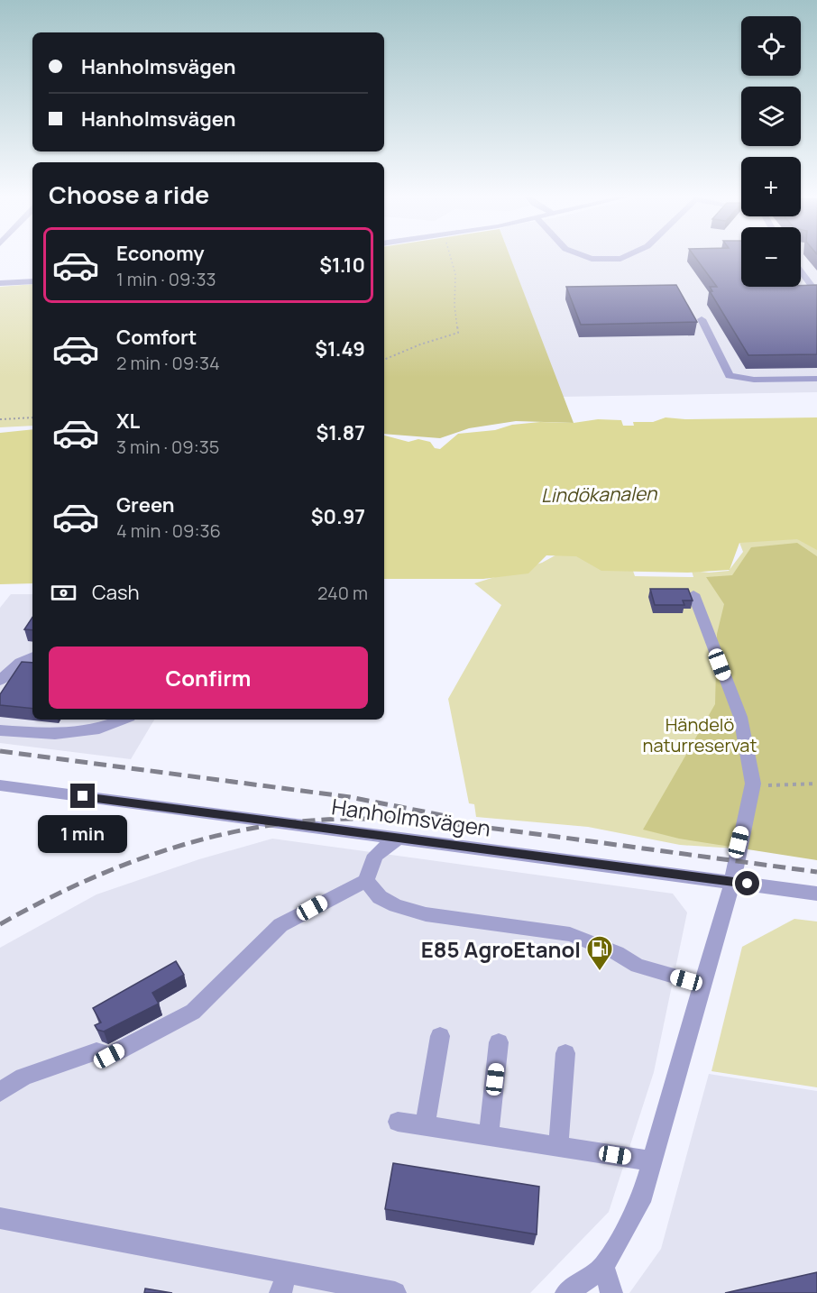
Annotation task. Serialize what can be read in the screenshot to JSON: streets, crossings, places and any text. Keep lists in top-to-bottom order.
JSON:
{
  "streets": {
    "street": ["Hanholmsvägen"]
  },
  "water": ["Lindökanalen"],
  "parks": ["Händelö naturreservat"],
  "places": {
    "fuel station": ["E85 AgroEtanol"]
  },
  "page": {
    "map_buttons": ["+", "−"],
    "banner": ["Hanholmsvägen", "Hanholmsvägen"],
    "heading": "Choose a ride",
    "list": [
      {
        "name": "Economy",
        "note": "1 min · 09:33",
        "value": "$1.10"
      },
      {
        "name": "Comfort",
        "note": "2 min · 09:34",
        "value": "$1.49"
      },
      {
        "name": "XL",
        "note": "3 min · 09:35",
        "value": "$1.87"
      },
      {
        "name": "Green",
        "note": "4 min · 09:36",
        "value": "$0.97"
      }
    ],
    "pay": ["Cash", "240 m"],
    "buttons": "Confirm",
    "bubble": "1 min"
  }
}
